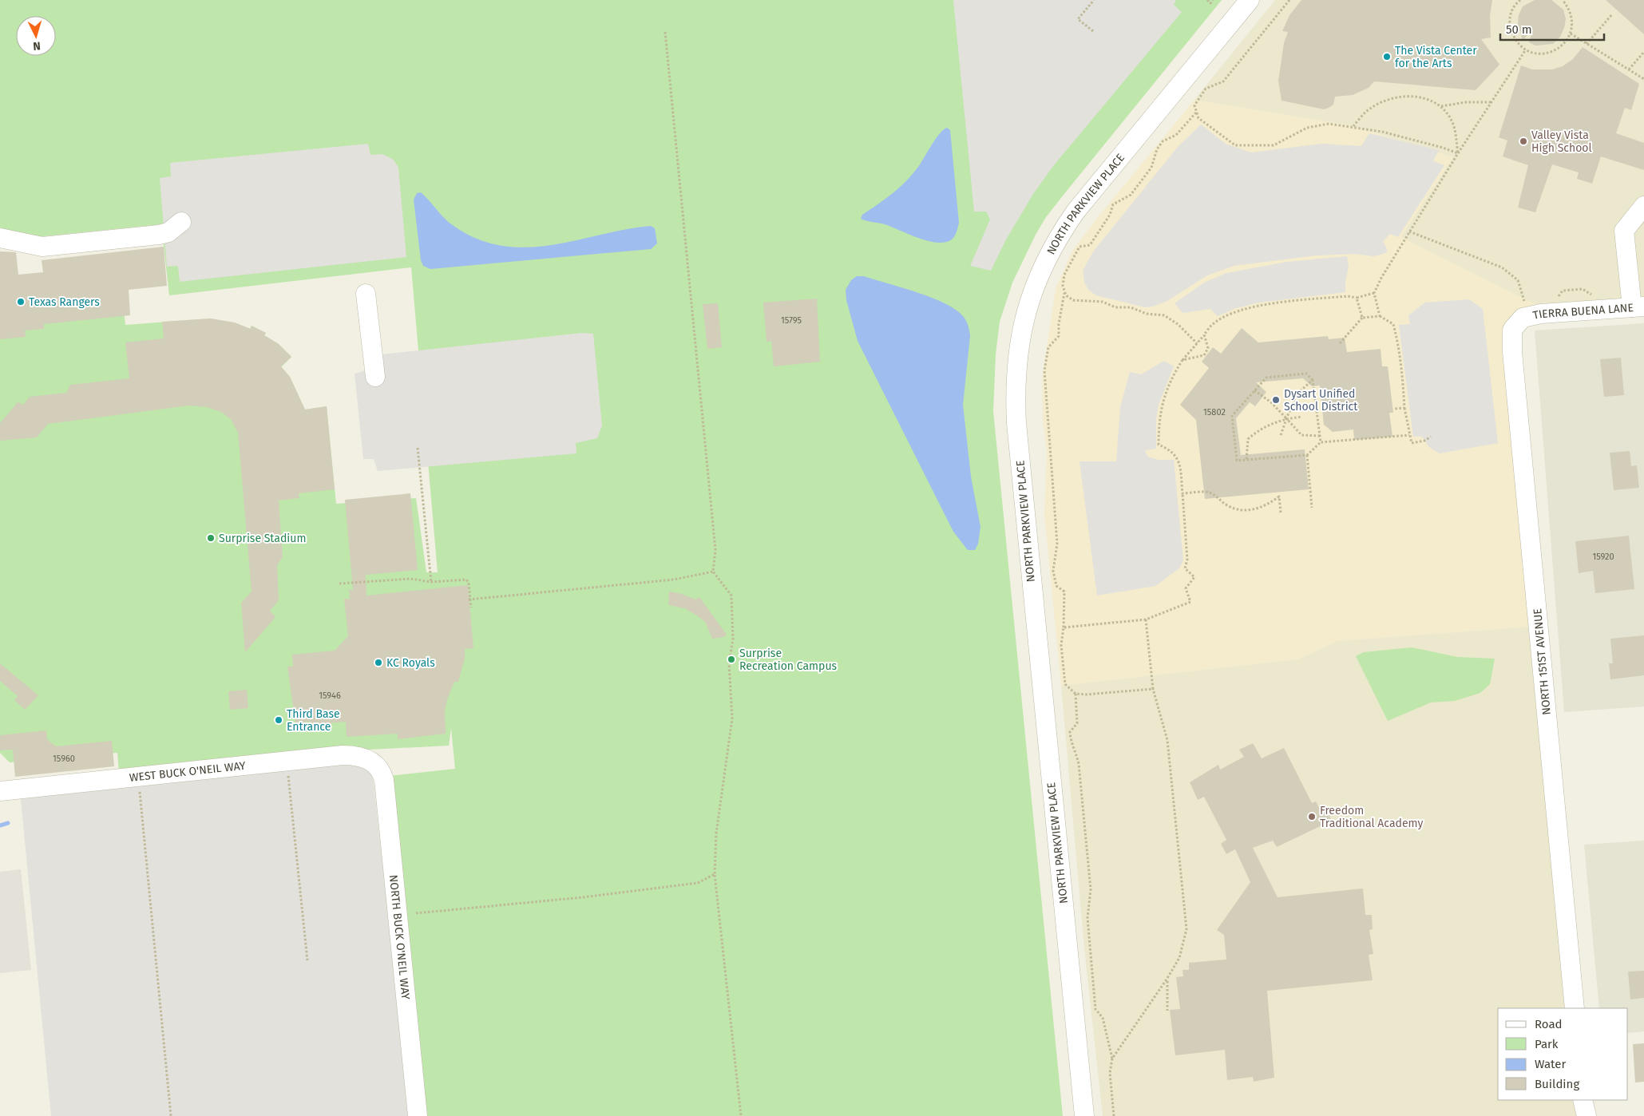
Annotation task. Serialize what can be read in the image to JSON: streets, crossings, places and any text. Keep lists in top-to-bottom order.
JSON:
{
  "streets": {
    "street": [
      "NORTH PARKVIEW PLACE",
      "TIERRA BUENA LANE",
      "NORTH 151ST AVENUE",
      "WEST BUCK O'NEIL WAY",
      "NORTH BUCK O'NEIL WAY"
    ]
  },
  "crossings": [
    ["TIERRA BUENA LANE", "NORTH 151ST AVENUE"],
    ["WEST BUCK O'NEIL WAY", "NORTH BUCK O'NEIL WAY"]
  ],
  "places": [
    "The Vista Center for the Arts",
    "Valley Vista High School",
    "Texas Rangers",
    "Dysart Unified School District",
    "Surprise Stadium",
    "Surprise Recreation Campus",
    "KC Royals",
    "Third Base Entrance",
    "Freedom Traditional Academy"
  ],
  "house_numbers": [
    "15795",
    "15802",
    "15920",
    "15946",
    "15960"
  ],
  "legend": [
    "Road",
    "Park",
    "Water",
    "Building"
  ],
  "scale_bar": "50 m",
  "north": "bottom"
}
